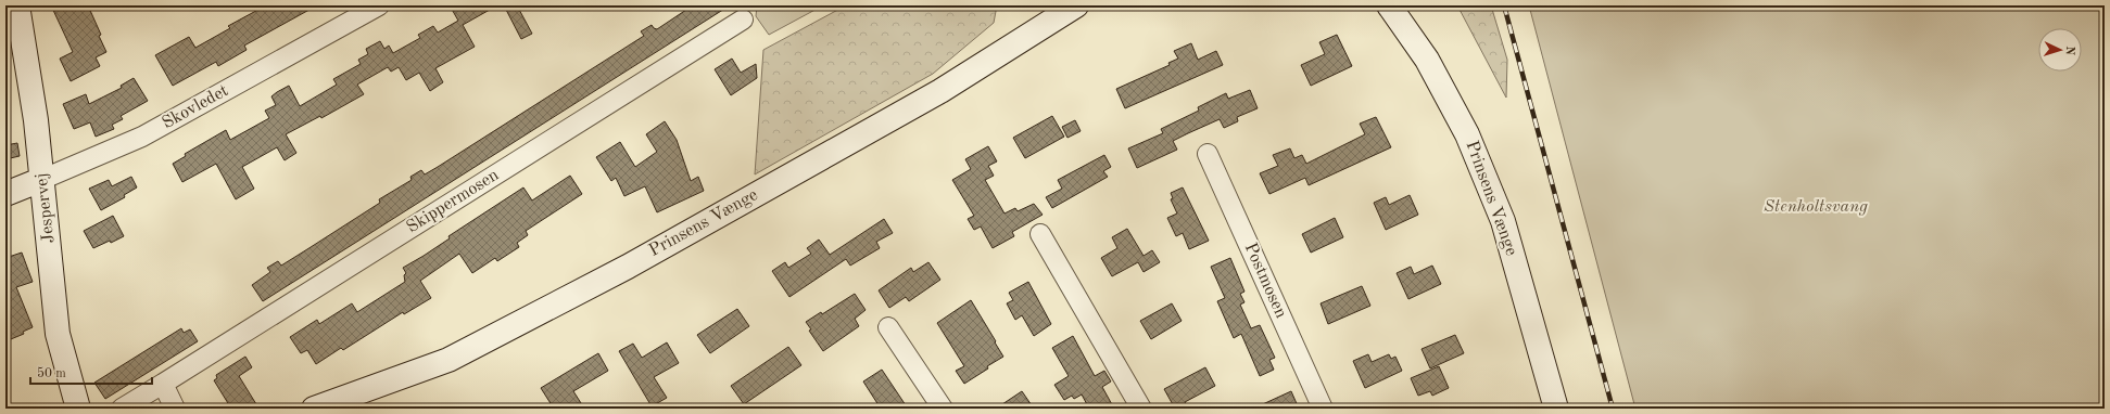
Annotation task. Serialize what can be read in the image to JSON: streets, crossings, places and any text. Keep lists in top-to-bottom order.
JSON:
{
  "streets": {
    "street": [
      "Skovledet",
      "Prinsens Vænge",
      "Skippermosen",
      "Jespervej",
      "Postmosen"
    ]
  },
  "crossings": [
    ["Skovledet", "Jespervej"]
  ],
  "parks": ["Stenholtsvang"],
  "scale_bar": "50 m",
  "north": "right"
}
